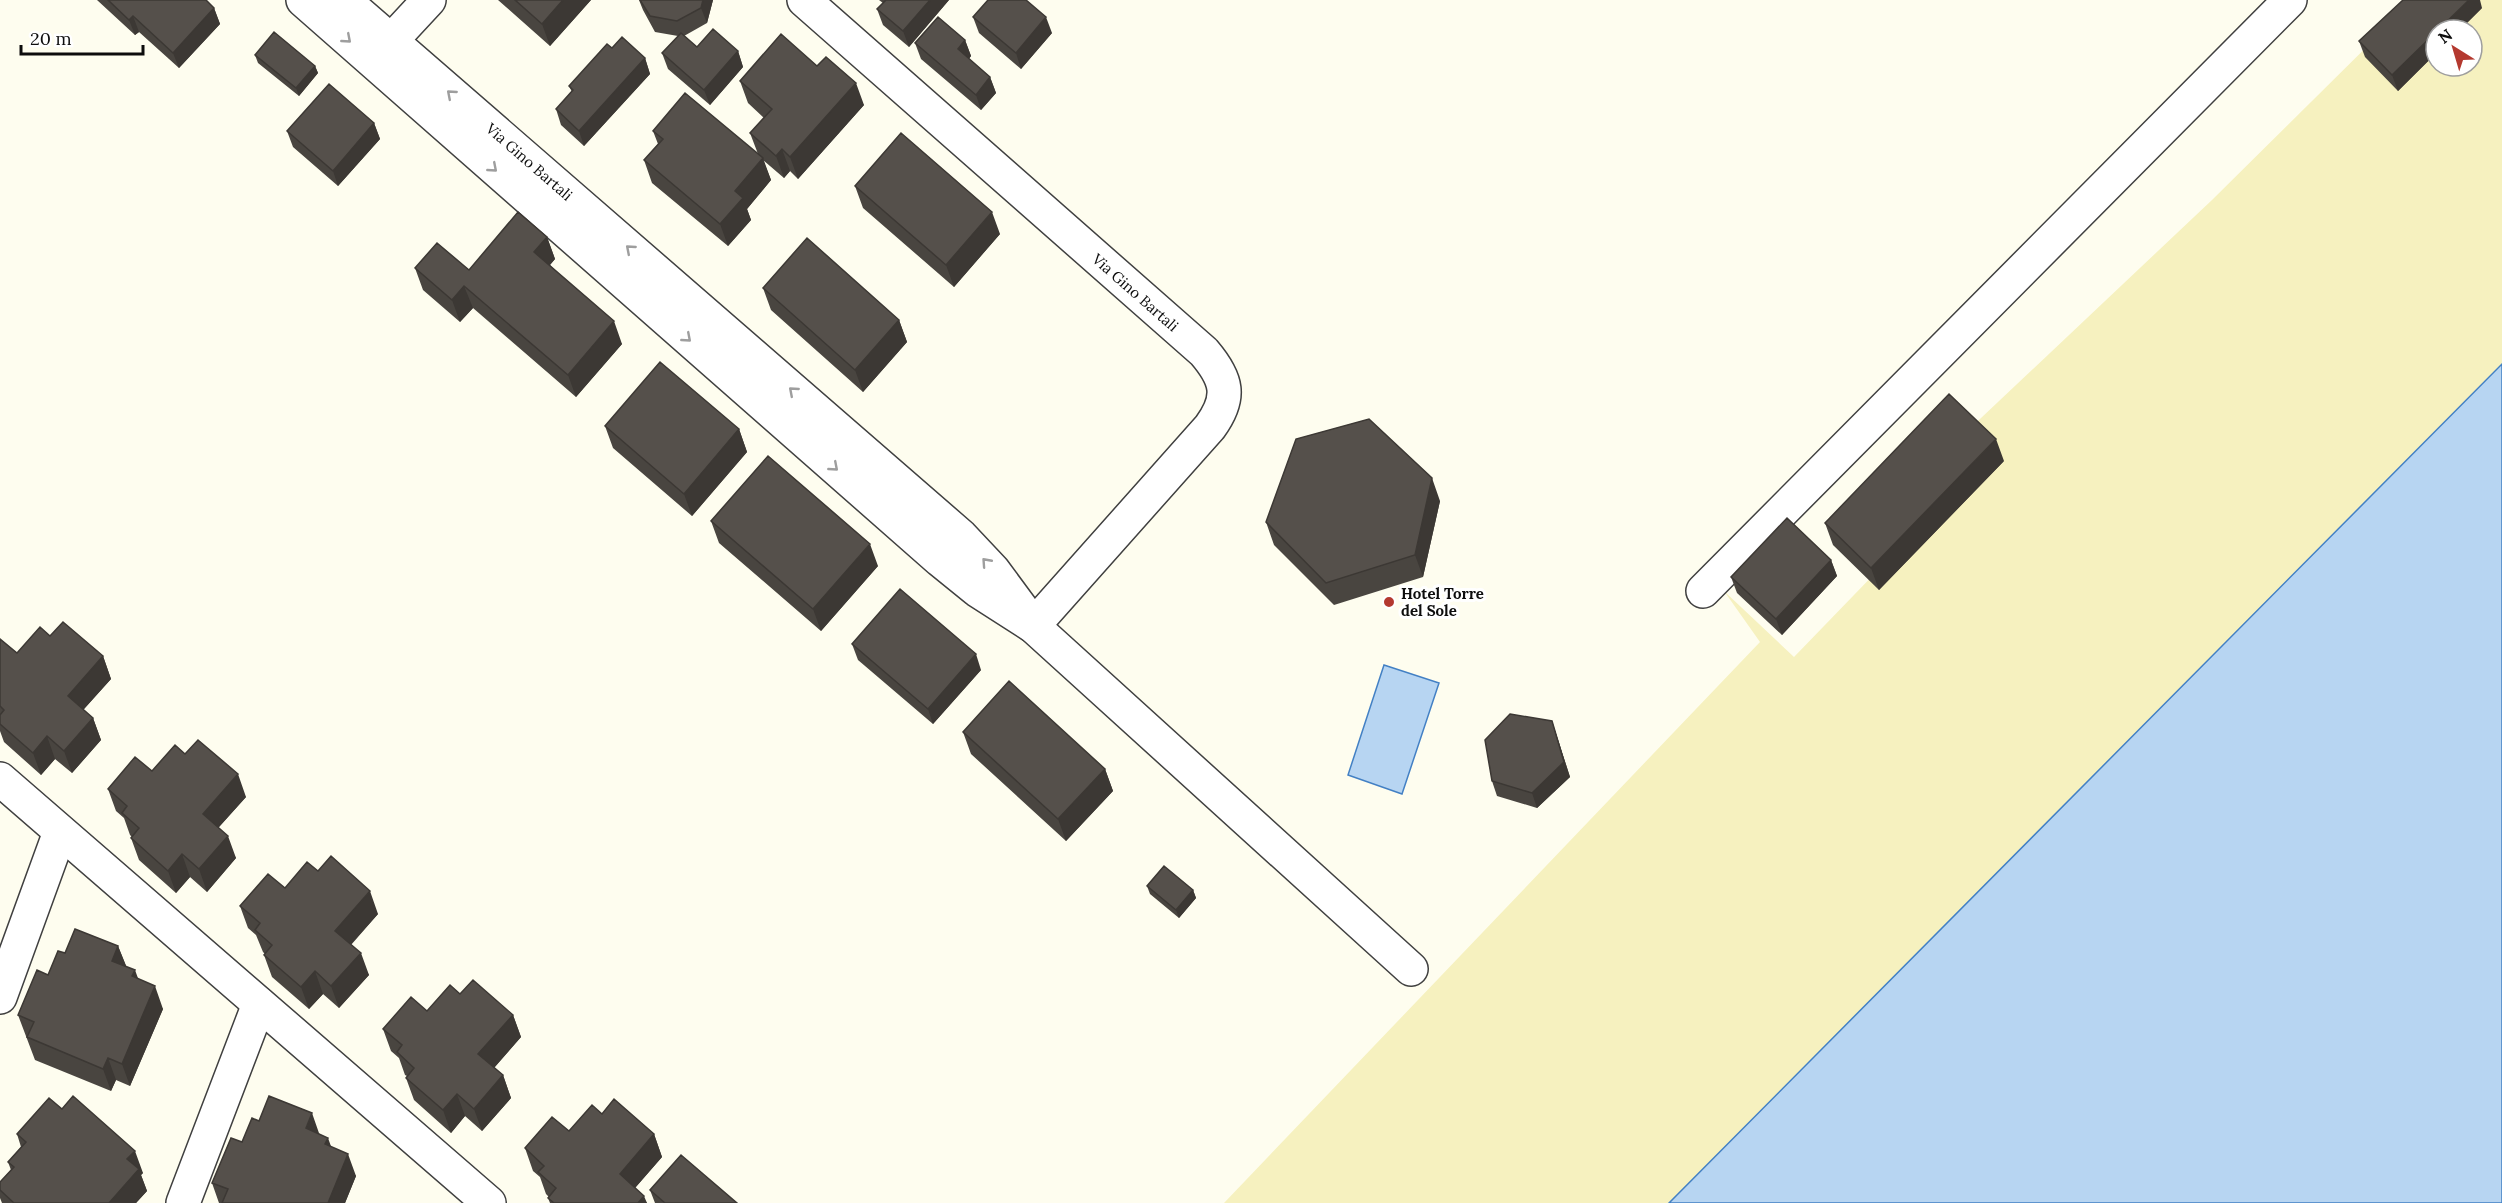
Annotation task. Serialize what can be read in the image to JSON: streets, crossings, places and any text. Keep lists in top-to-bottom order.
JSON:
{
  "streets": {
    "street": ["Via Gino Bartali"]
  },
  "places": ["Hotel Torre del Sole"],
  "scale_bar": "20 m",
  "north": "top left"
}
